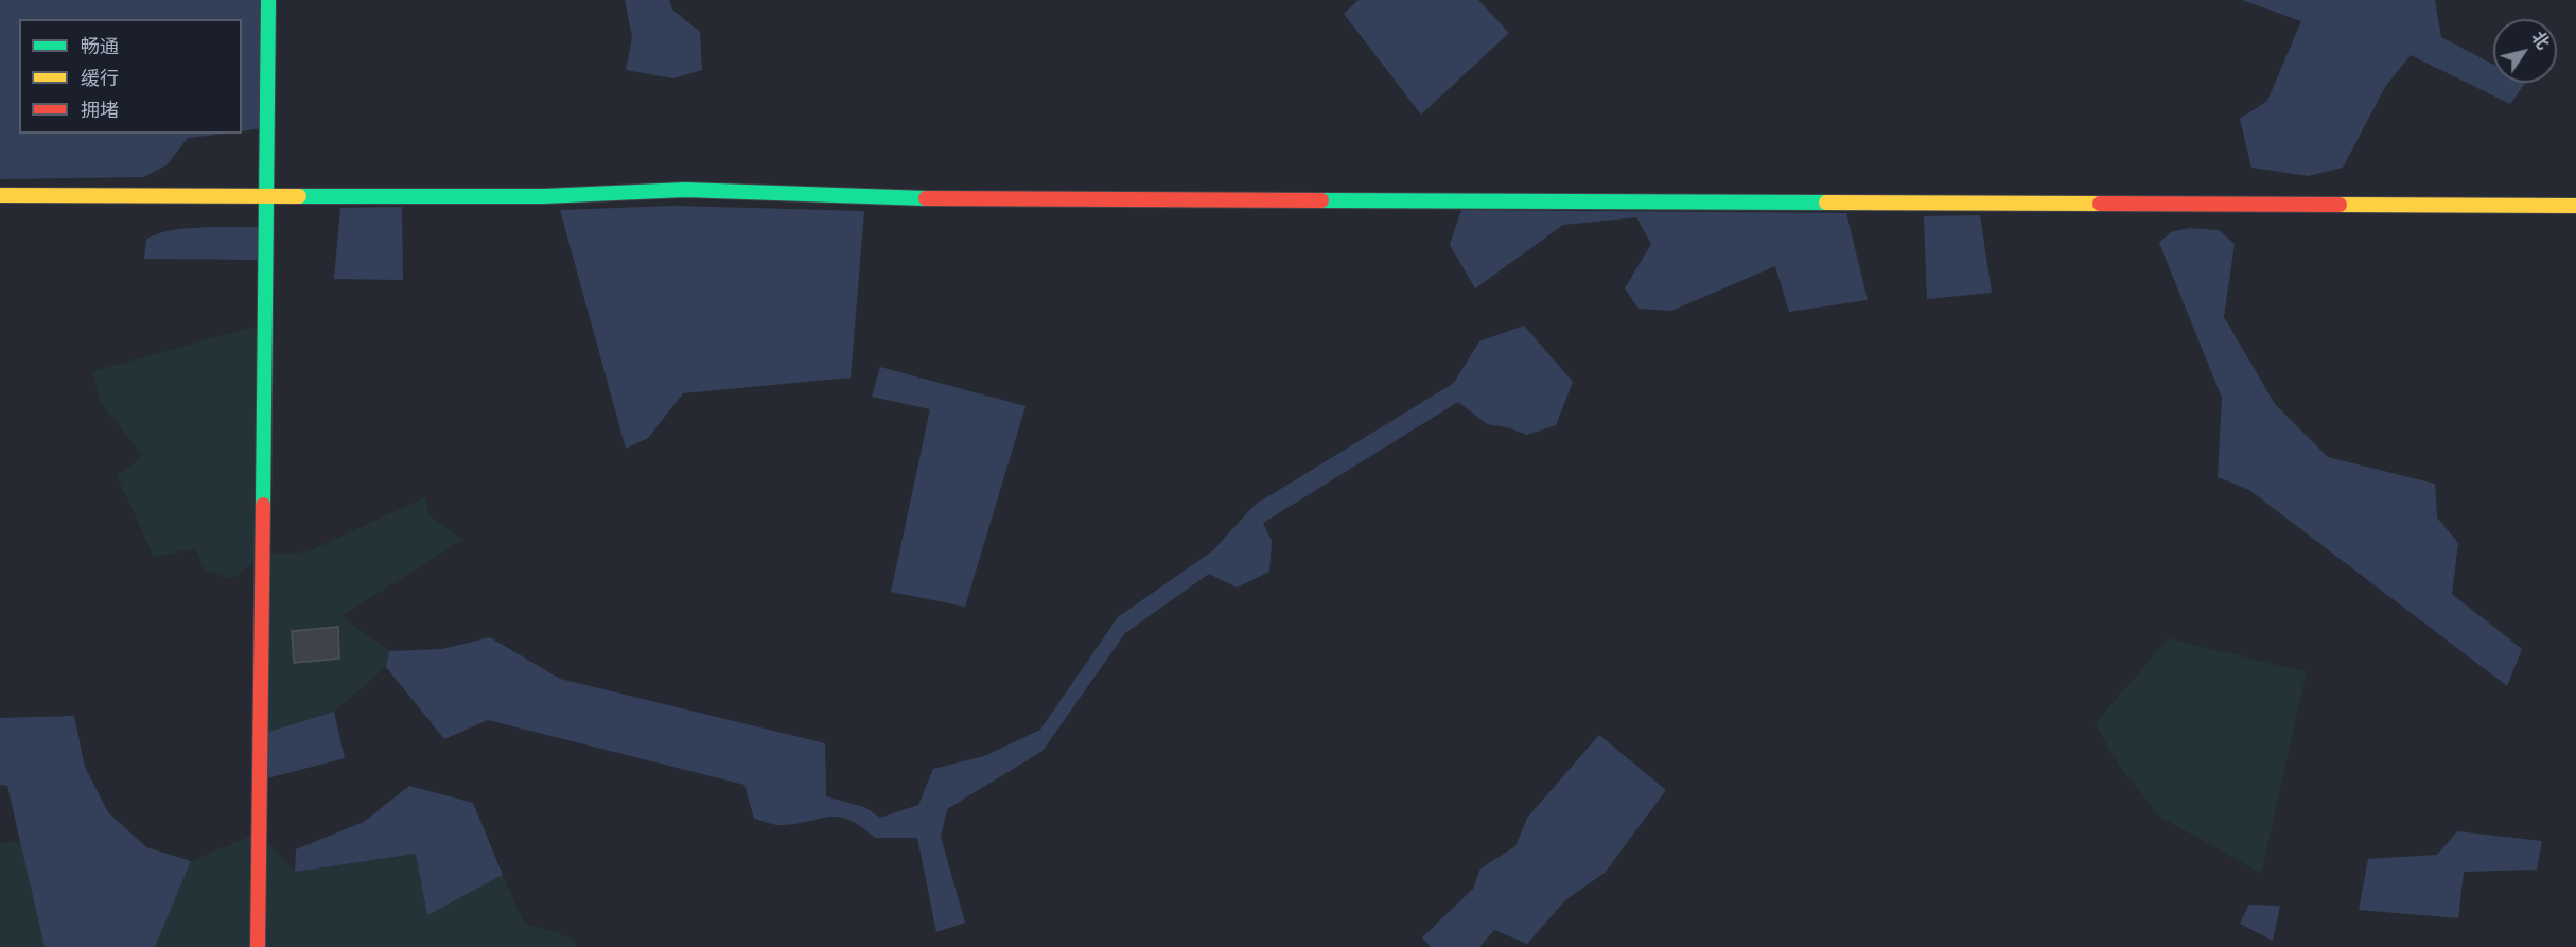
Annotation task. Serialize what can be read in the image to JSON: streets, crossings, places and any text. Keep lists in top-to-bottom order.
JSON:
{
  "legend": ["畅通", "缓行", "拥堵"],
  "north": "top right"
}
